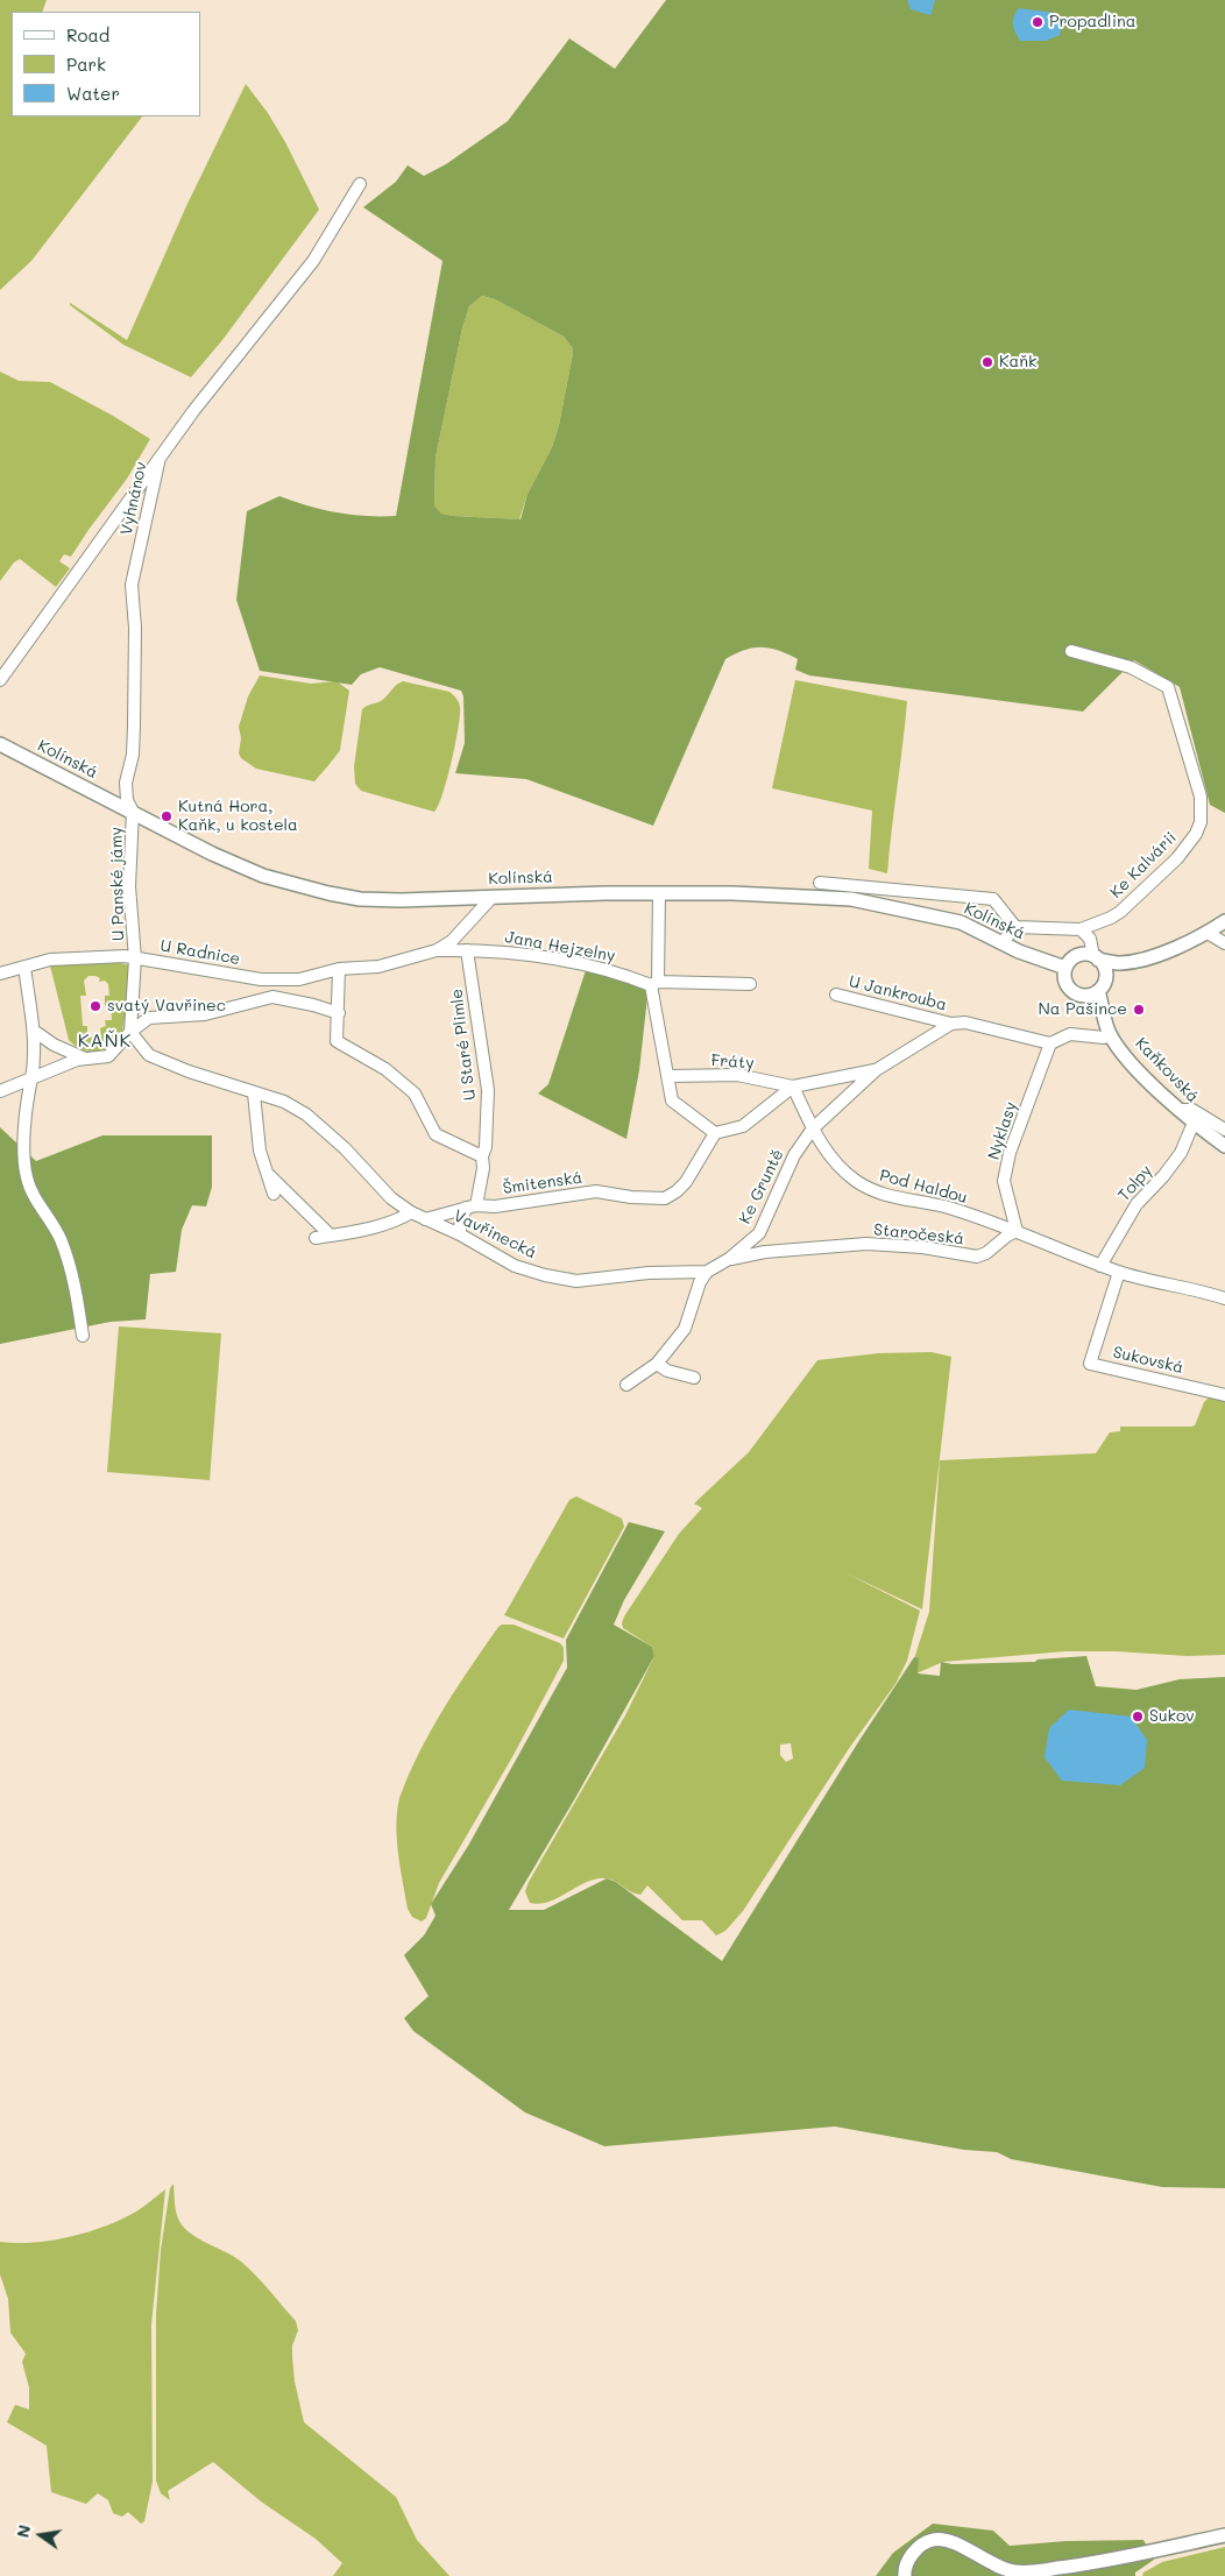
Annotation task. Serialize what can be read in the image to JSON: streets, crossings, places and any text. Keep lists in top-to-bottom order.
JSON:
{
  "streets": {
    "street": [
      "Vyhnánov",
      "Kolínská",
      "Ke Kalvárii",
      "U Panské jámy",
      "Jana Hejzelny",
      "U Radnice",
      "U Jankrouba",
      "U Staré Plimle",
      "Fráty",
      "Kaňkovská",
      "Nyklasy",
      "Šmitenská",
      "Tolpy",
      "Ke Gruntě",
      "Pod Haldou",
      "Vavřinecká",
      "Staročeská",
      "Sukovská"
    ]
  },
  "crossings": [
    ["Vyhnánov", "Kolínská"],
    ["Vyhnánov", "U Panské jámy"],
    ["Kolínská", "U Panské jámy"],
    ["Kolínská", "U Radnice"],
    ["Kolínská", "Kaňkovská"],
    ["U Panské jámy", "U Radnice"],
    ["U Panské jámy", "Vavřinecká"],
    ["Jana Hejzelny", "U Radnice"],
    ["Jana Hejzelny", "U Staré Plimle"],
    ["U Radnice", "Vavřinecká"],
    ["U Jankrouba", "Ke Gruntě"],
    ["U Staré Plimle", "Šmitenská"],
    ["U Staré Plimle", "Vavřinecká"],
    ["Fráty", "Ke Gruntě"],
    ["Kaňkovská", "Tolpy"],
    ["Nyklasy", "Pod Haldou"],
    ["Nyklasy", "Staročeská"],
    ["Šmitenská", "Vavřinecká"],
    ["Ke Gruntě", "Pod Haldou"],
    ["Ke Gruntě", "Vavřinecká"],
    ["Ke Gruntě", "Staročeská"],
    ["Pod Haldou", "Staročeská"]
  ],
  "districts": ["KAŇK"],
  "places": [
    "Propadlina",
    "Kaňk",
    "Kutná Hora, Kaňk, u kostela",
    "svatý Vavřinec",
    "Na Pašince",
    "Sukov"
  ],
  "legend": ["Road", "Park", "Water"],
  "north": "left"
}
